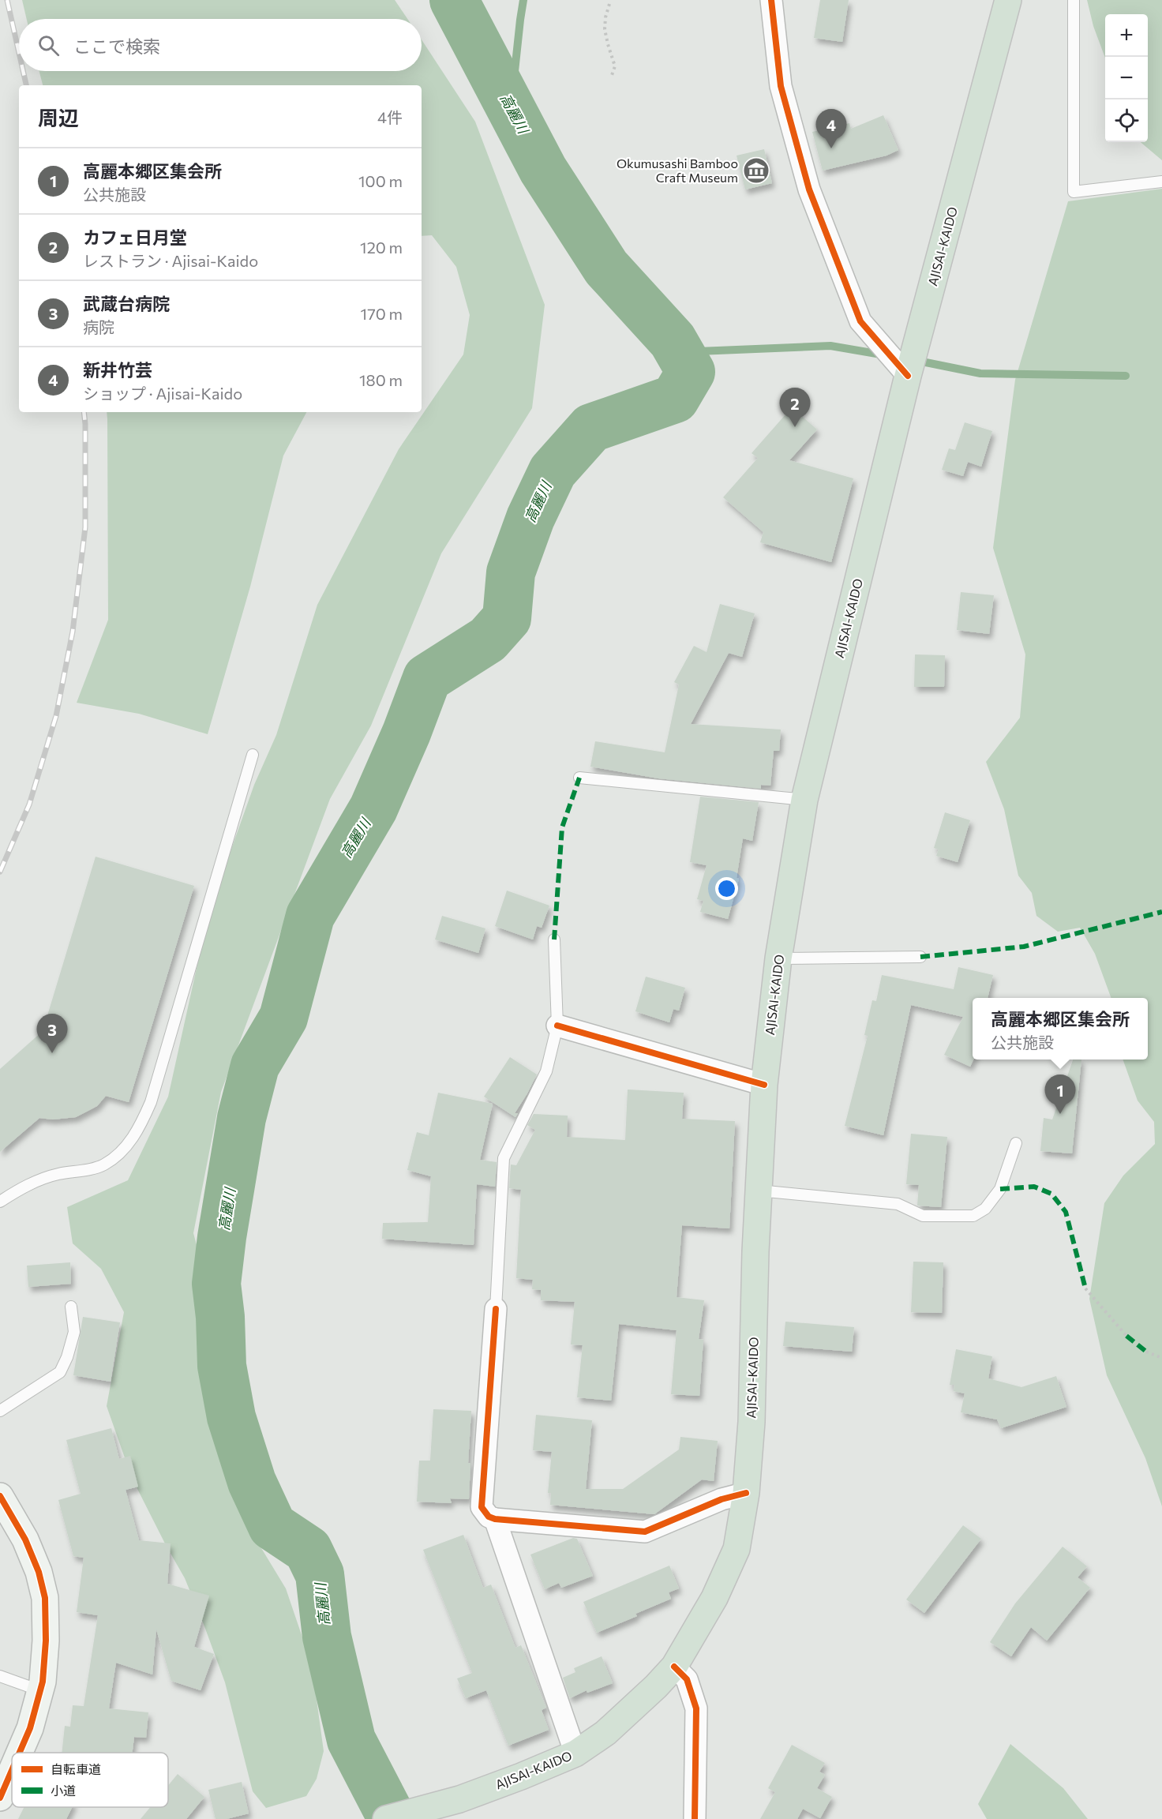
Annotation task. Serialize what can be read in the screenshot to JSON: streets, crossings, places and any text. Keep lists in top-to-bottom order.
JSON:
{
  "streets": {
    "highway": ["AJISAI-KAIDO"]
  },
  "water": ["高麗川"],
  "places": {
    "museum": ["Okumusashi Bamboo Craft Museum"]
  },
  "legend": ["自転車道", "小道"],
  "page": {
    "map_buttons": ["+", "−"],
    "search": "ここで検索",
    "heading": ["周辺", "4件"],
    "pins": [
      "4",
      "2",
      "3",
      "1"
    ],
    "list": [
      {
        "mark": "1",
        "name": "高麗本郷区集会所",
        "note": "公共施設",
        "value": "100 m"
      },
      {
        "mark": "2",
        "name": "カフェ日月堂",
        "note": "レストラン · Ajisai-Kaido",
        "value": "120 m"
      },
      {
        "mark": "3",
        "name": "武蔵台病院",
        "note": "病院",
        "value": "170 m"
      },
      {
        "mark": "4",
        "name": "新井竹芸",
        "note": "ショップ · Ajisai-Kaido",
        "value": "180 m"
      }
    ],
    "popup": ["高麗本郷区集会所", "公共施設"]
  }
}
